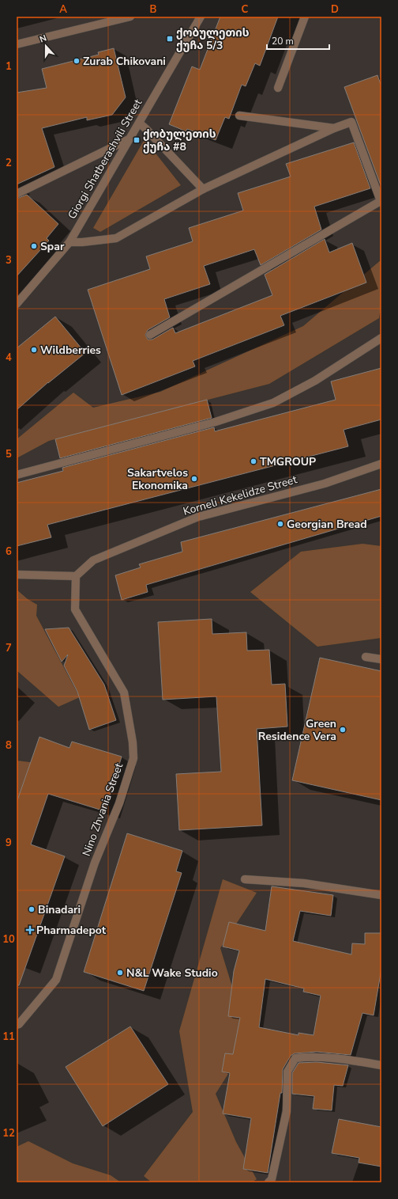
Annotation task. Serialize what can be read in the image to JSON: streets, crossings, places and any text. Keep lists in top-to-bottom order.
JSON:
{
  "streets": {
    "street": ["Giorgi Shatberashvili Street", "Korneli Kekelidze Street", "Nino Zhvania Street"]
  },
  "crossings": [
    ["Korneli Kekelidze Street", "Nino Zhvania Street"]
  ],
  "places": {
    "transit": ["ქობულეთის ქუჩა 5/3", "ქობულეთის ქუჩა #8"],
    "other": [
      "Zurab Chikovani",
      "Spar",
      "Wildberries",
      "TMGROUP",
      "Sakartvelos Ekonomika",
      "Georgian Bread",
      "Green Residence Vera",
      "Binadari",
      "N&L Wake Studio"
    ],
    "health": ["Pharmadepot"]
  },
  "scale_bar": "20 m",
  "north": "top",
  "grid": {
    "columns": [
      "A",
      "B",
      "C",
      "D"
    ],
    "rows": [
      "1",
      "2",
      "3",
      "4",
      "5",
      "6",
      "7",
      "8",
      "9",
      "10",
      "11",
      "12"
    ]
  }
}
